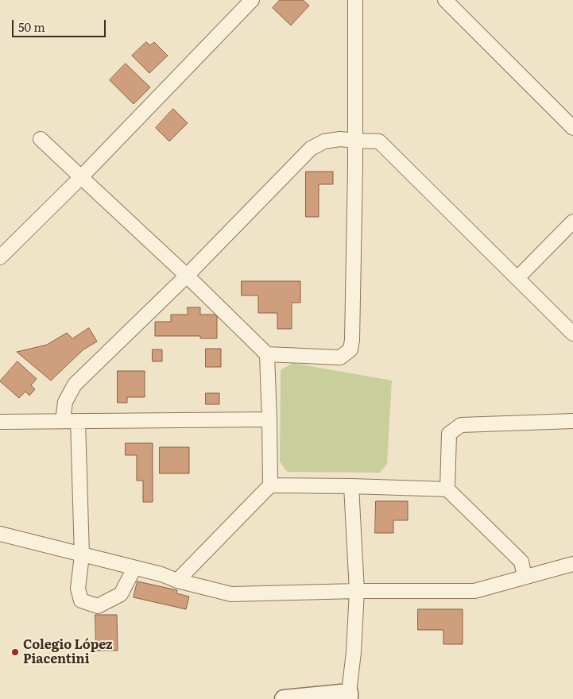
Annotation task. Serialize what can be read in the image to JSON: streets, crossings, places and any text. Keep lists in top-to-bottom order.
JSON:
{
  "places": ["Colegio López Piacentini"],
  "scale_bar": "50 m"
}
